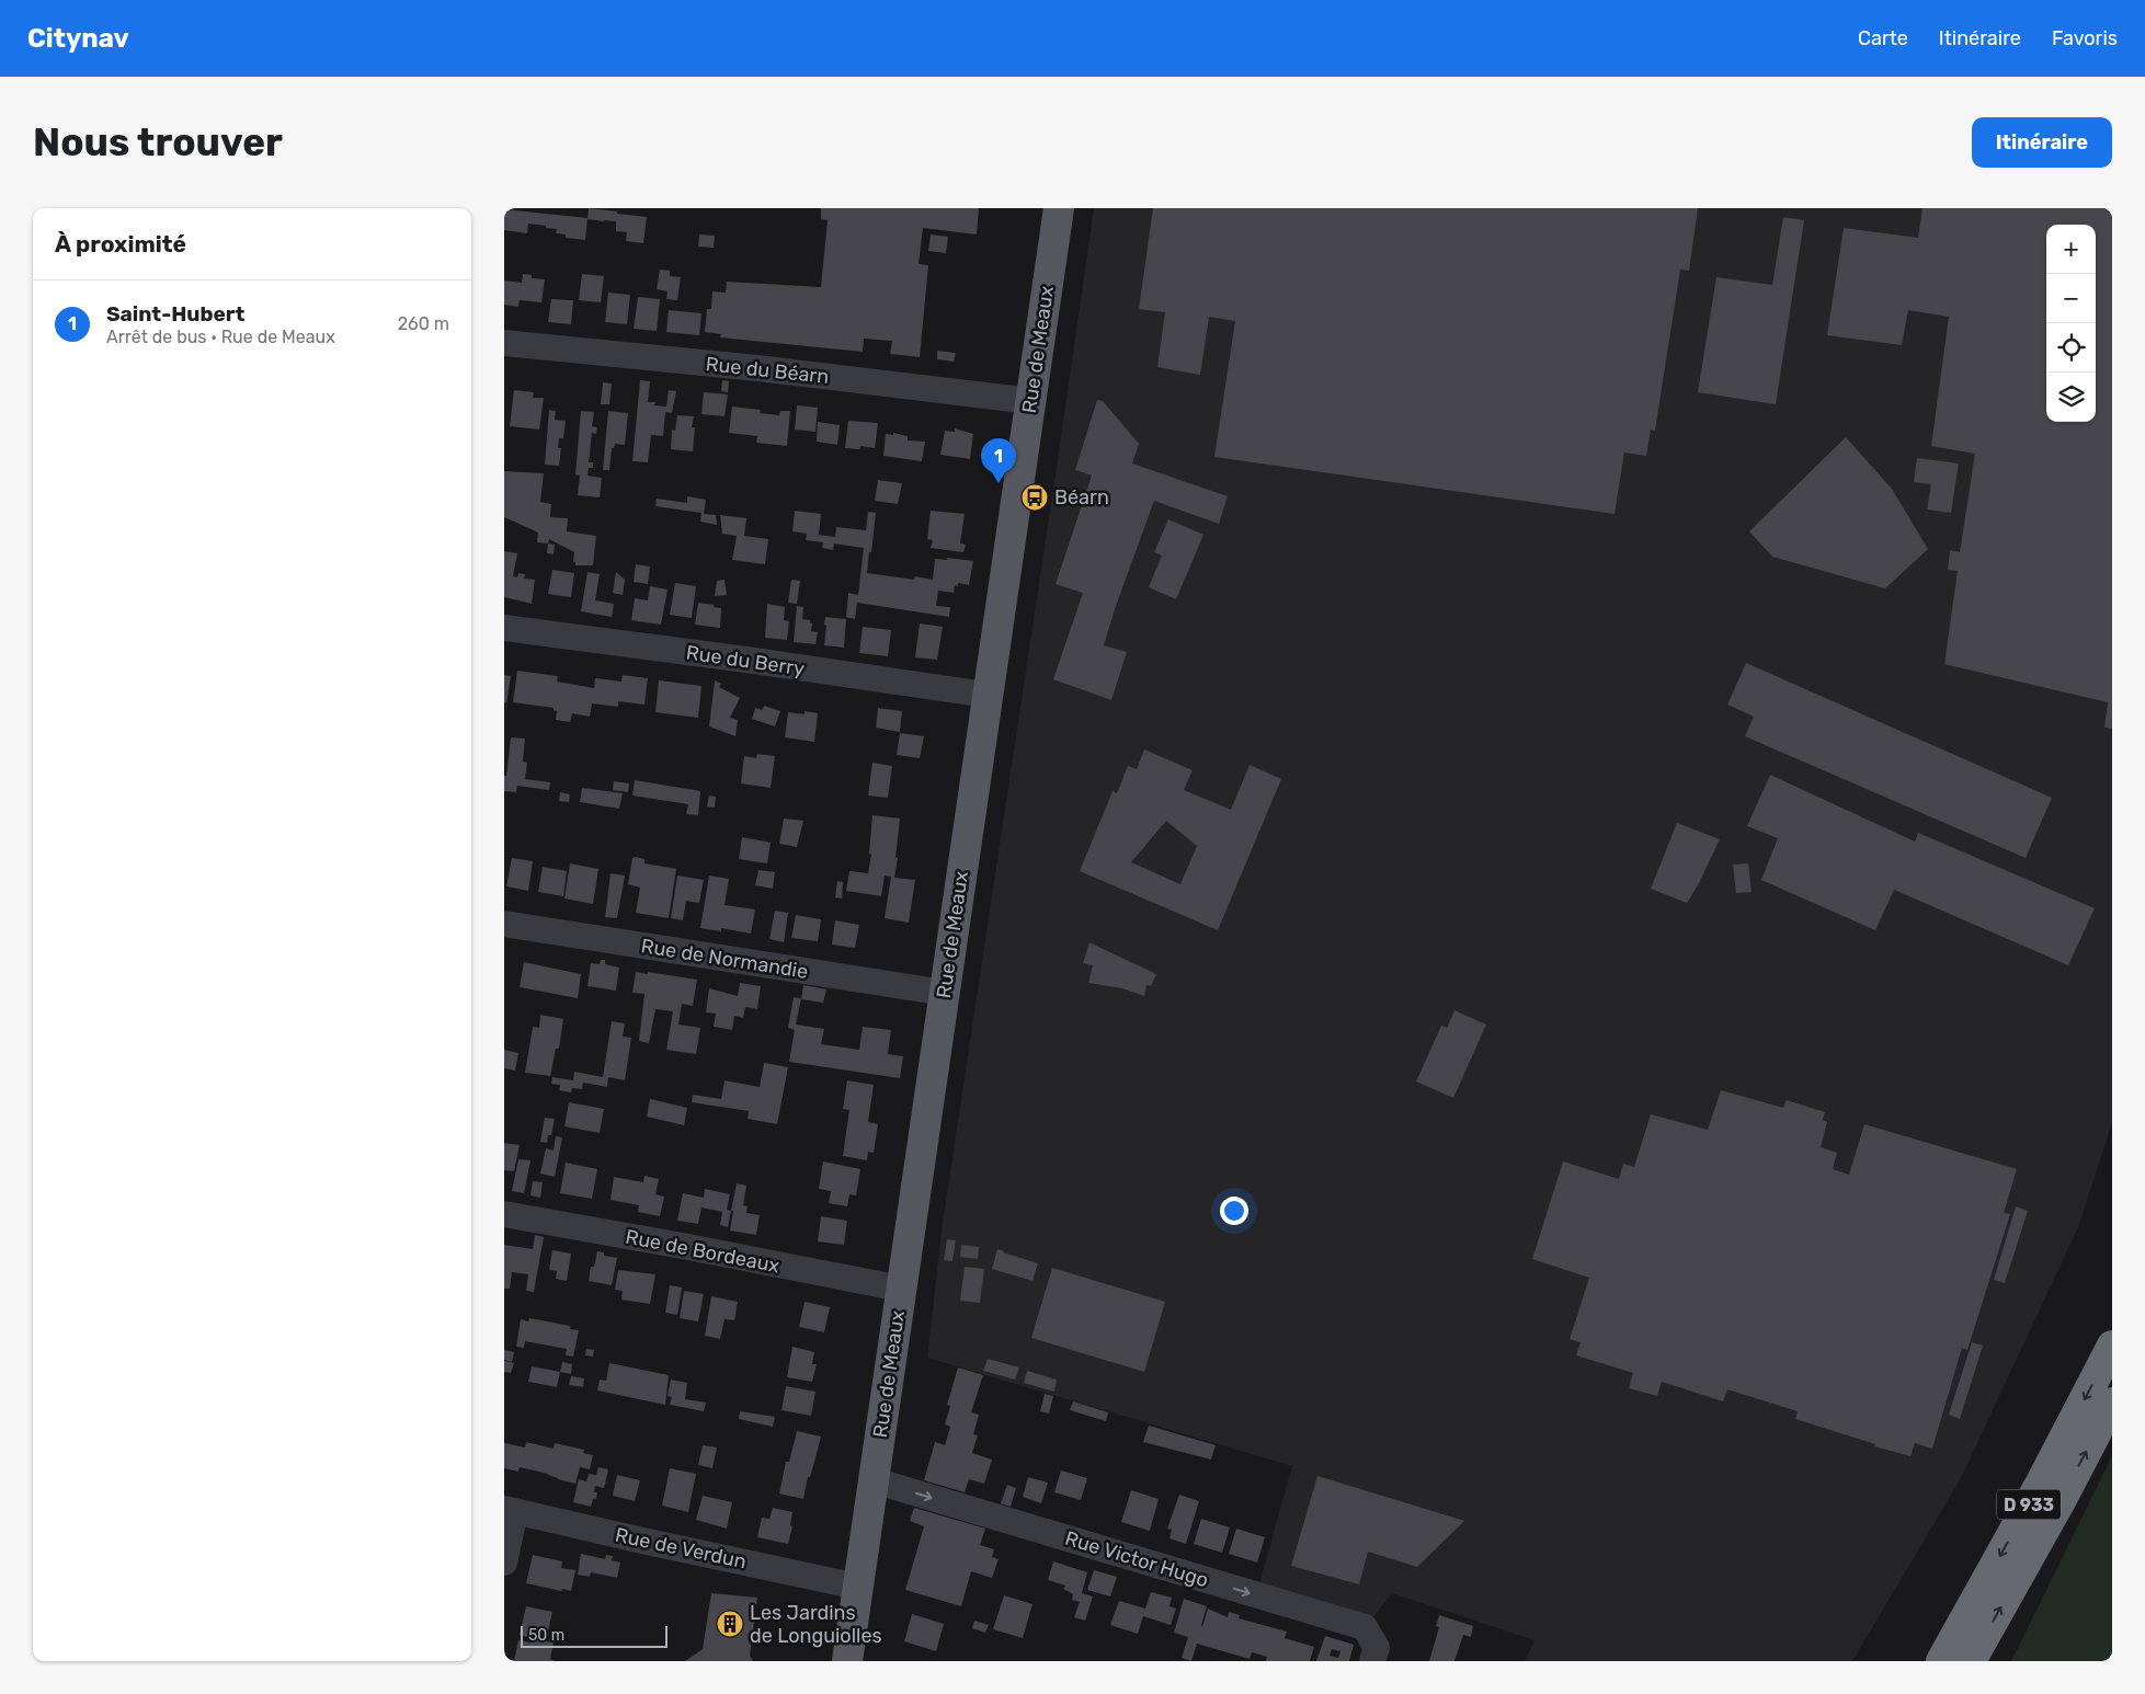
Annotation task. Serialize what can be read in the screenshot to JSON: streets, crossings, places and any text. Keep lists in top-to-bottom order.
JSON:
{
  "streets": {
    "highway": ["D 933"],
    "main road": ["Rue de Meaux"],
    "street": [
      "Rue du Béarn",
      "Rue du Berry",
      "Rue de Normandie",
      "Rue de Bordeaux",
      "Rue de Verdun",
      "Rue Victor Hugo"
    ]
  },
  "crossings": [
    ["Rue de Meaux", "Rue du Béarn"],
    ["Rue de Meaux", "Rue du Berry"],
    ["Rue de Meaux", "Rue de Normandie"],
    ["Rue de Meaux", "Rue de Bordeaux"],
    ["Rue de Meaux", "Rue de Verdun"],
    ["Rue de Meaux", "Rue Victor Hugo"]
  ],
  "one_way": ["Rue Victor Hugo"],
  "places": {
    "bus stop": ["Béarn"],
    "building": ["Les Jardins de Longuiolles"]
  },
  "scale_bar": "50 m",
  "page": {
    "header": "Citynav",
    "nav": ["Carte", "Itinéraire", "Favoris"],
    "buttons": "Itinéraire",
    "title": "Nous trouver",
    "heading": "À proximité",
    "map_buttons": ["+", "−"],
    "list": [
      {
        "mark": "1",
        "name": "Saint-Hubert",
        "note": "Arrêt de bus · Rue de Meaux",
        "value": "260 m"
      }
    ],
    "pins": "1",
    "scale": "50 m"
  }
}
